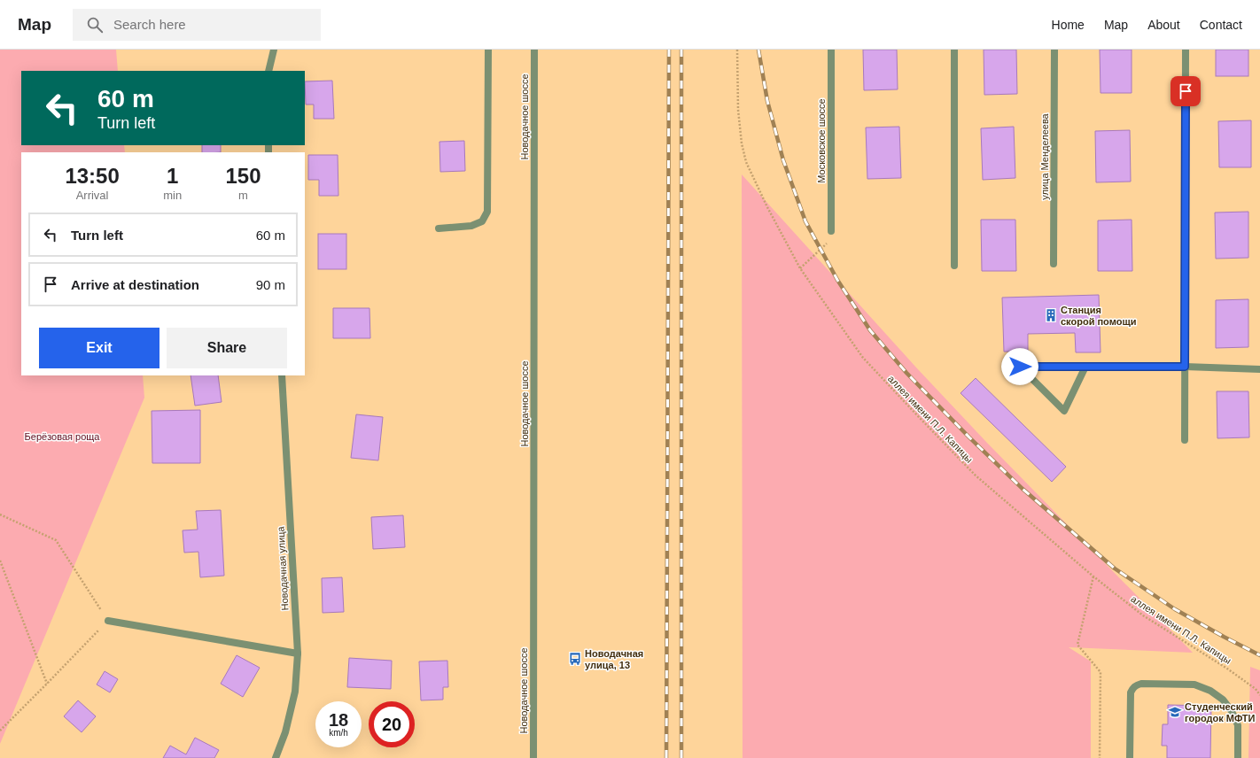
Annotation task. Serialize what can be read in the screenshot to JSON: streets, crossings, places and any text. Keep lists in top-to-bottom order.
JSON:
{
  "streets": {
    "street": [
      "Новодачное шоссе",
      "Московское шоссе",
      "улица Менделеева",
      "Новодачная улица"
    ],
    "path": ["аллея имени П.Л. Капицы"]
  },
  "parks": ["Берёзовая роща"],
  "places": {
    "building": ["Станция скорой помощи"],
    "bus stop": ["Новодачная улица, 13"],
    "school or university": ["Студенческий городок МФТИ"]
  },
  "page": {
    "header": "Map",
    "search": "Search here",
    "nav": [
      "Home",
      "Map",
      "About",
      "Contact"
    ],
    "turn": ["60 m", "Turn left"],
    "eta": [
      "13:50",
      "Arrival",
      "1",
      "min",
      "150",
      "m"
    ],
    "list": [
      {
        "name": "Turn left",
        "value": "60 m"
      },
      {
        "name": "Arrive at destination",
        "value": "90 m"
      }
    ],
    "buttons": ["Exit", "Share"],
    "speed": "18 km/h",
    "limit": "20"
  }
}
